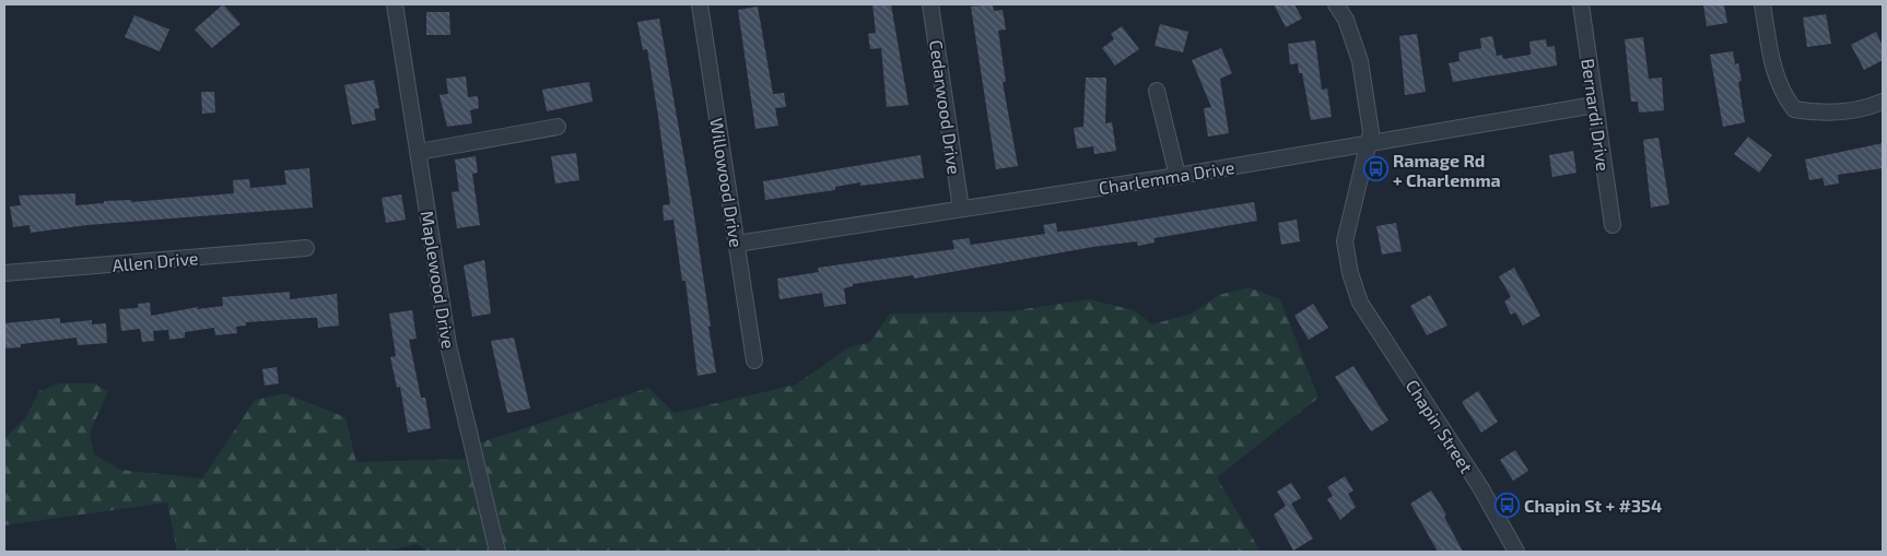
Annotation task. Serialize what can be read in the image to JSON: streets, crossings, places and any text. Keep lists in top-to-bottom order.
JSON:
{
  "streets": {
    "street": [
      "Cedarwood Drive",
      "Bernardi Drive",
      "Charlemma Drive",
      "Willowood Drive",
      "Allen Drive",
      "Maplewood Drive",
      "Chapin Street"
    ]
  },
  "crossings": [
    ["Cedarwood Drive", "Charlemma Drive"],
    ["Bernardi Drive", "Charlemma Drive"],
    ["Charlemma Drive", "Willowood Drive"],
    ["Charlemma Drive", "Chapin Street"]
  ],
  "places": {
    "bus stop": ["Ramage Rd + Charlemma", "Chapin St + #354"]
  }
}
